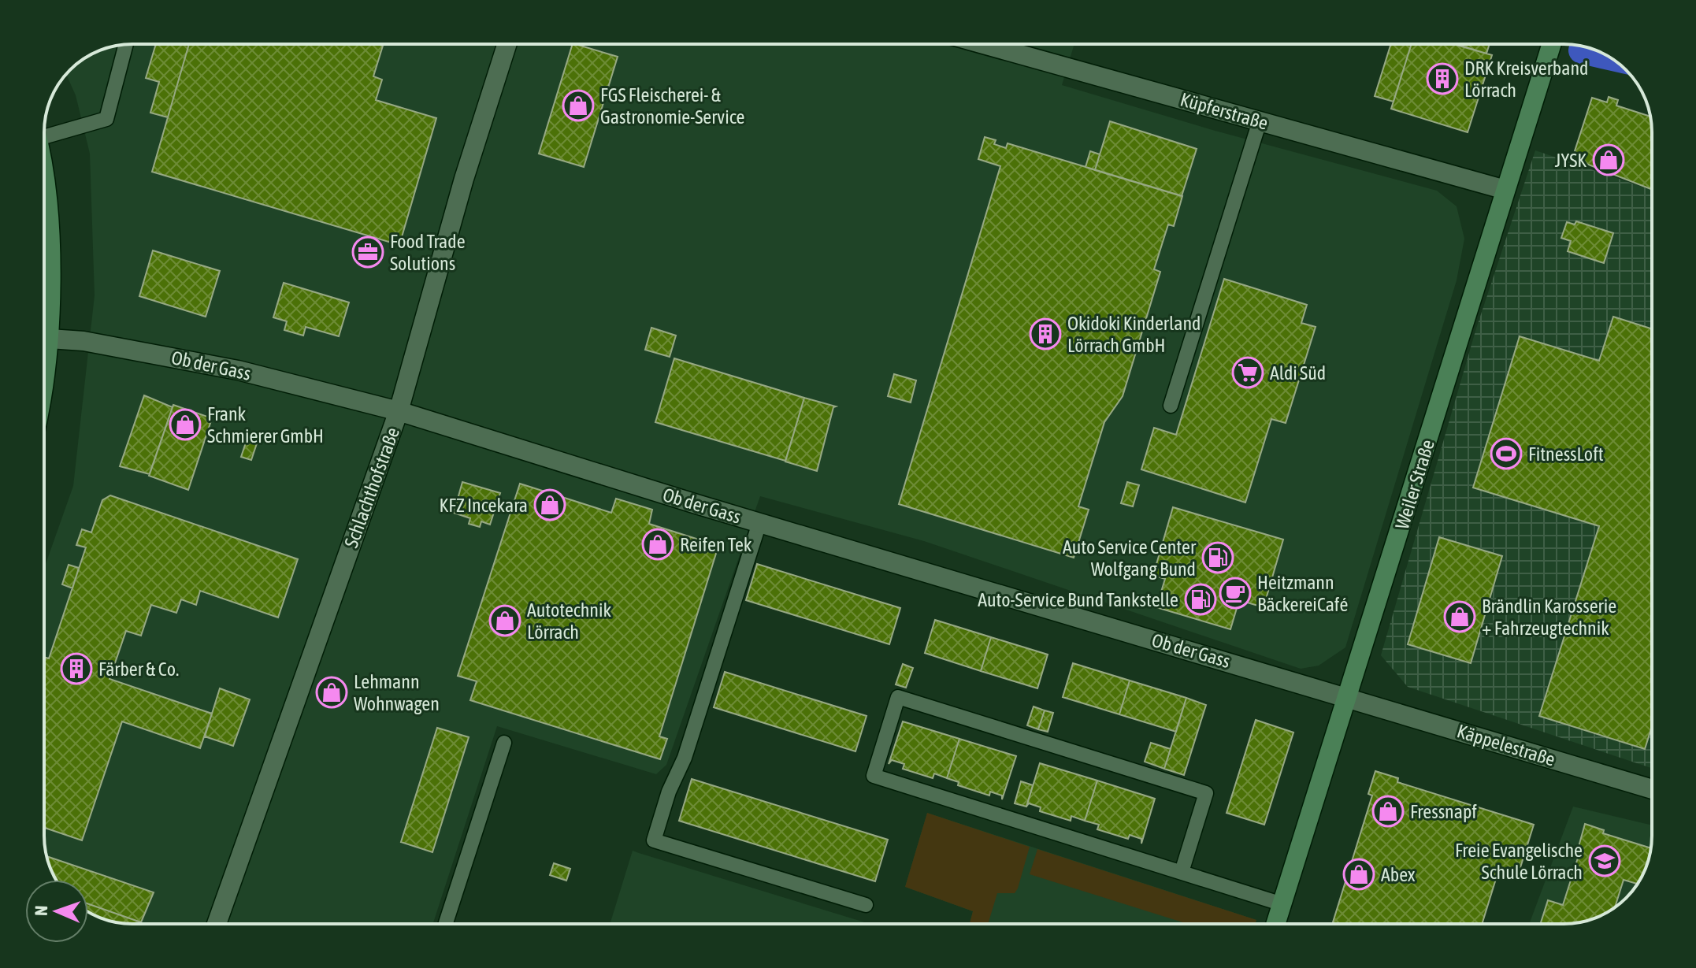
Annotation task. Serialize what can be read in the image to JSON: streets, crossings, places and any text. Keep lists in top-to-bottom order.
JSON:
{
  "streets": {
    "street": [
      "Küpferstraße",
      "Ob der Gass",
      "Weiler Straße",
      "Schlachthofstraße",
      "Käppelestraße"
    ]
  },
  "crossings": [
    ["Küpferstraße", "Weiler Straße"],
    ["Ob der Gass", "Weiler Straße"],
    ["Ob der Gass", "Schlachthofstraße"],
    ["Ob der Gass", "Käppelestraße"],
    ["Weiler Straße", "Käppelestraße"]
  ],
  "places": {
    "building": ["DRK Kreisverband Lörrach", "Okidoki Kinderland Lörrach GmbH", "Färber & Co."],
    "shop": [
      "FGS Fleischerei- & Gastronomie-Service",
      "JYSK",
      "Frank Schmierer GmbH",
      "KFZ Incekara",
      "Reifen Tek",
      "Brändlin Karosserie + Fahrzeugtechnik",
      "Autotechnik Lörrach",
      "Lehmann Wohnwagen",
      "Fressnapf",
      "Abex"
    ],
    "office": ["Food Trade Solutions"],
    "supermarket": ["Aldi Süd"],
    "sports": ["FitnessLoft"],
    "fuel station": ["Auto Service Center Wolfgang Bund", "Auto-Service Bund Tankstelle"],
    "cafe": ["Heitzmann BäckereiCafé"],
    "school or university": ["Freie Evangelische Schule Lörrach"]
  },
  "north": "left"
}
